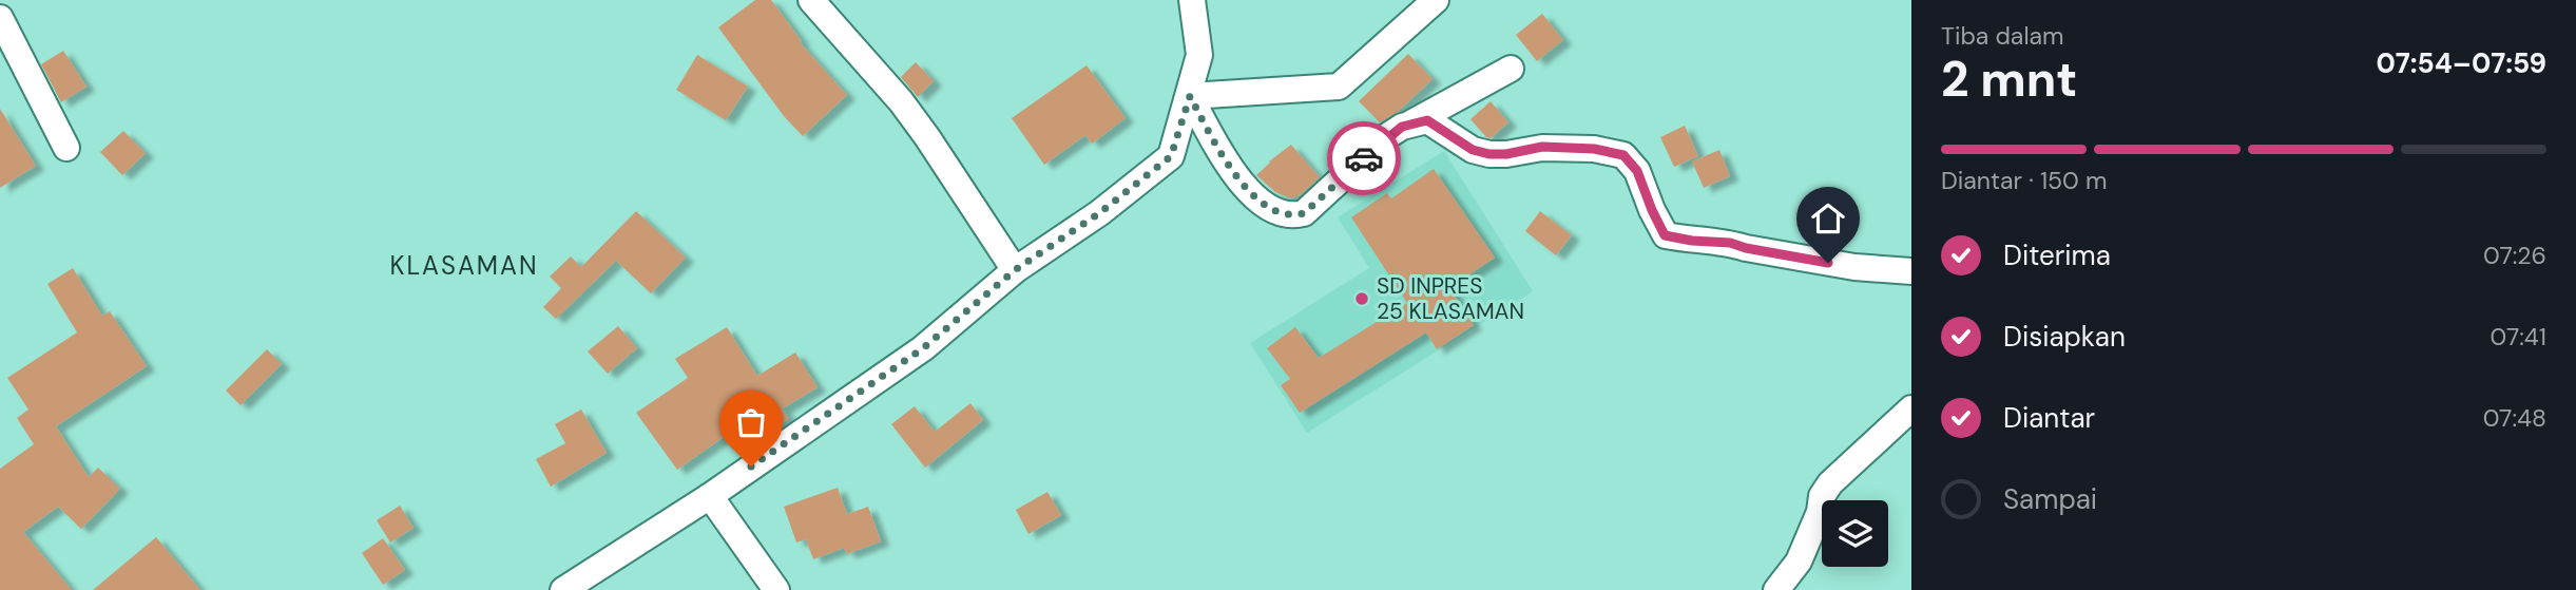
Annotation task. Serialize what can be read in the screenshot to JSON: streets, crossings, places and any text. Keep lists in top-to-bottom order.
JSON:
{
  "districts": ["KLASAMAN"],
  "places": ["SD INPRES 25 KLASAMAN"],
  "page": {
    "heading": ["2 mnt", "Tiba dalam", "07:54–07:59"],
    "bar": "Diantar · 150 m",
    "list": [
      ["Diterima", "07:26"],
      ["Disiapkan", "07:41"],
      ["Diantar", "07:48"],
      "Sampai"
    ]
  }
}
